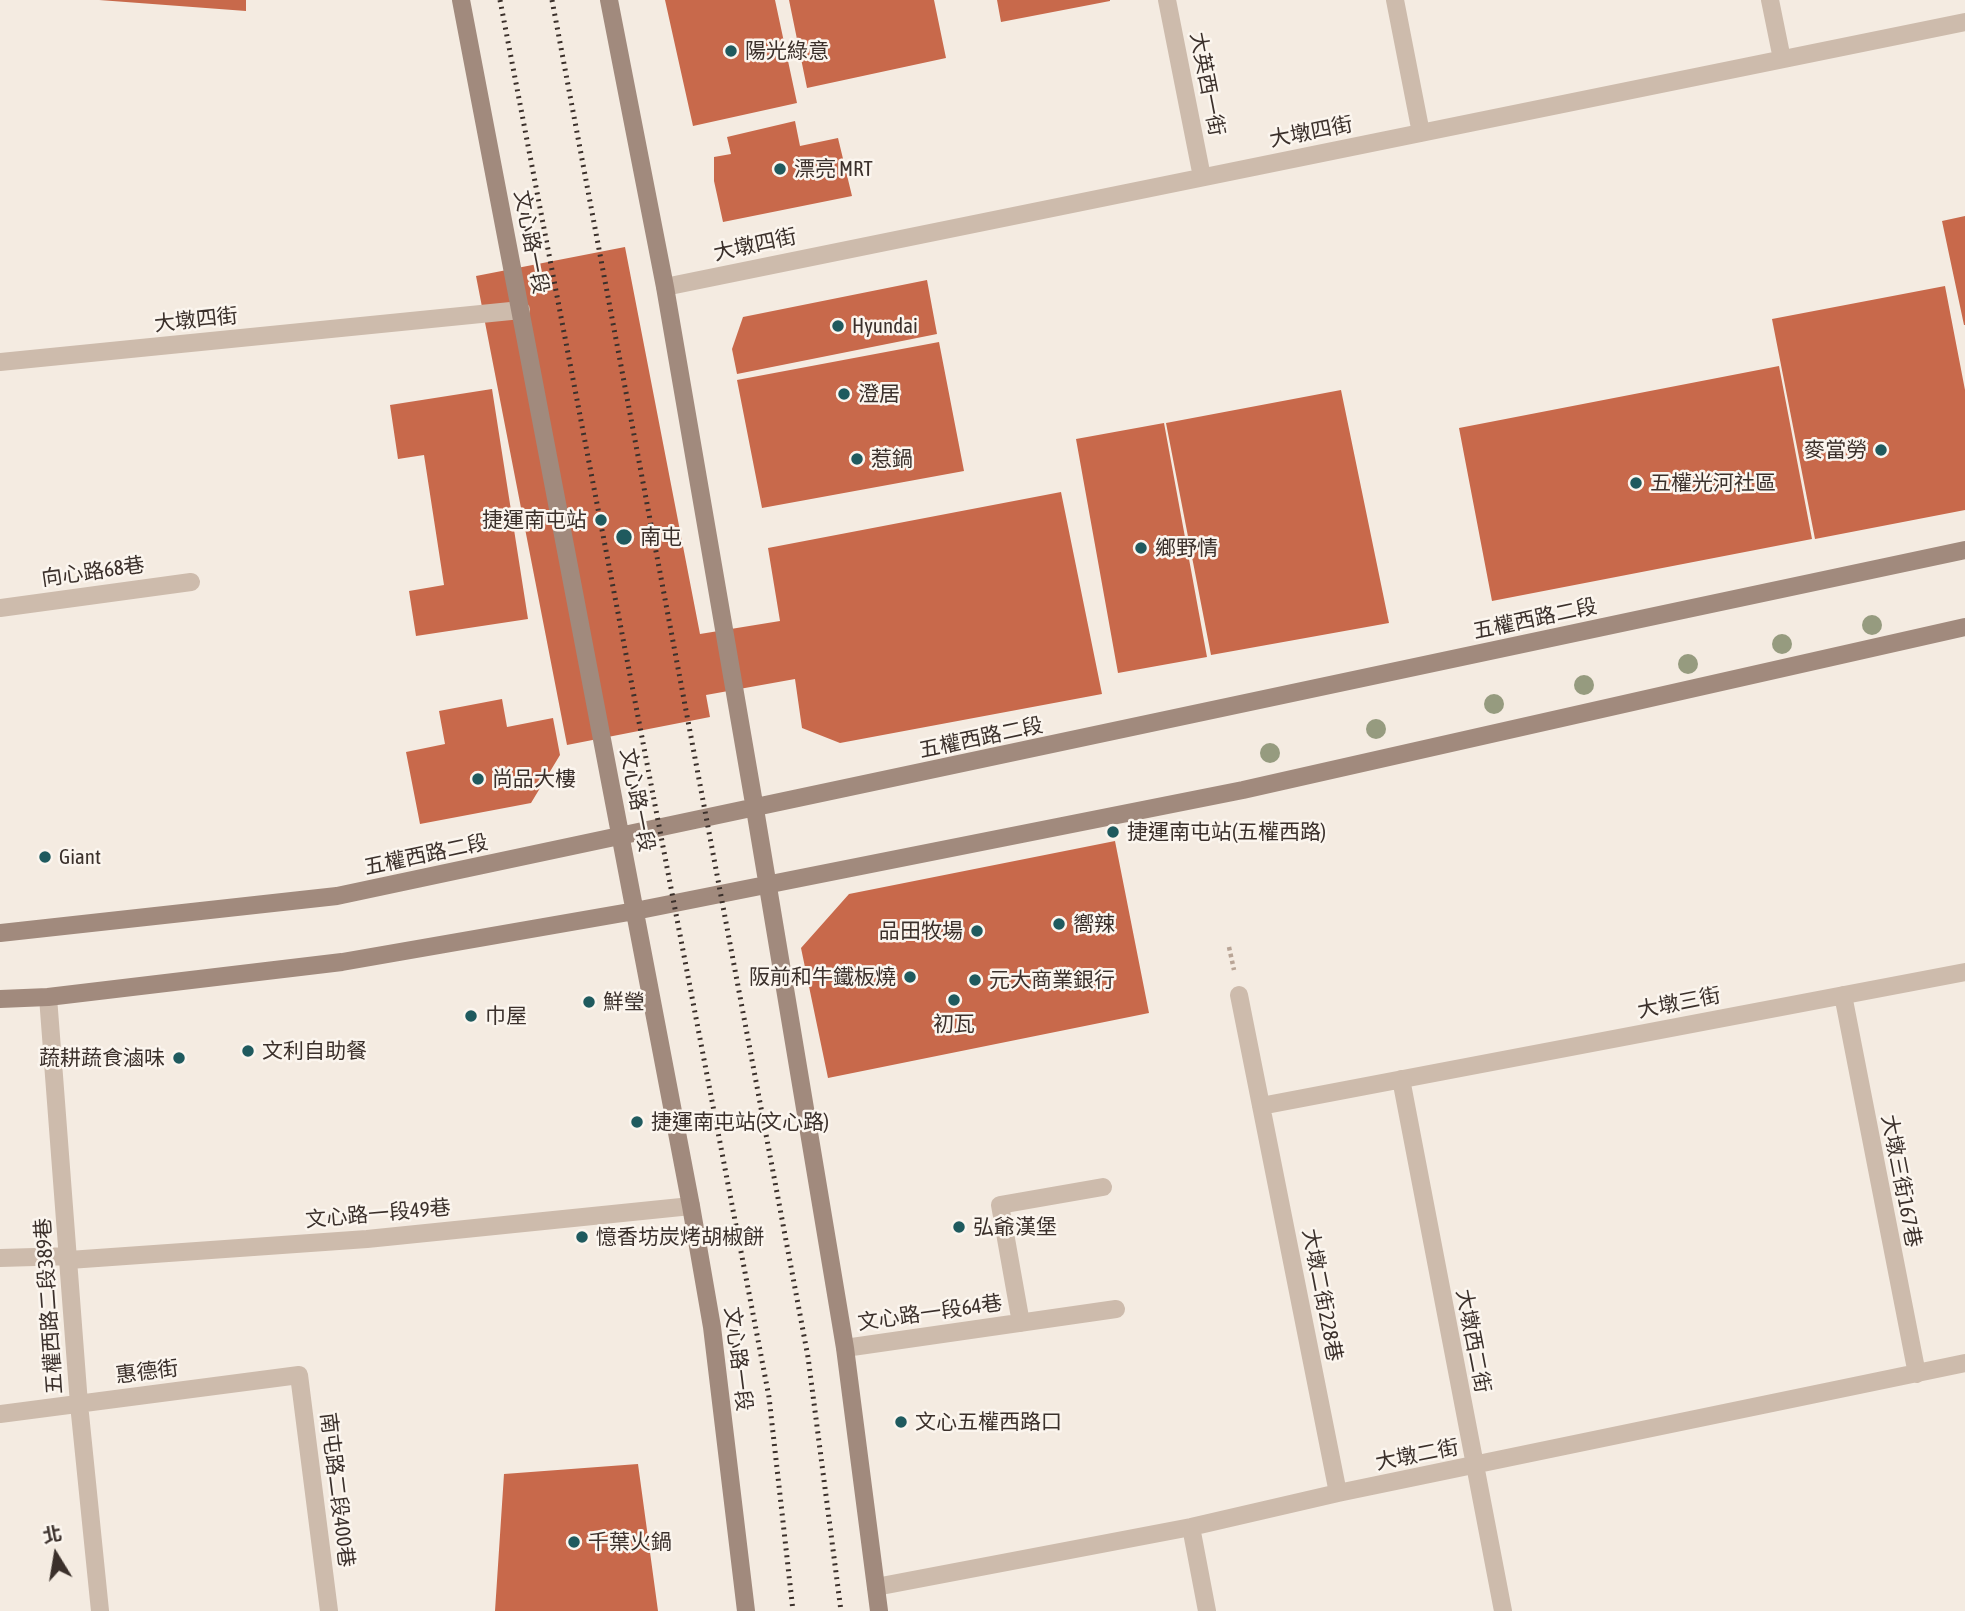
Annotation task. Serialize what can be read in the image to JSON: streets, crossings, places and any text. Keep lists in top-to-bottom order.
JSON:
{
  "streets": {
    "main road": ["文心路一段", "五權西路二段"],
    "street": [
      "大英西一街",
      "大墩四街",
      "向心路68巷",
      "大墩三街",
      "大墩三街167巷",
      "文心路一段49巷",
      "大墩二街228巷",
      "五權西路二段389巷",
      "文心路一段64巷",
      "大墩西二街",
      "惠德街",
      "大墩二街",
      "南屯路二段400巷"
    ]
  },
  "crossings": [
    ["大英西一街", "大墩四街"],
    ["大墩四街", "文心路一段"],
    ["文心路一段", "五權西路二段"],
    ["文心路一段", "文心路一段49巷"],
    ["大墩三街", "大墩三街167巷"],
    ["大墩三街", "大墩西二街"],
    ["大墩三街167巷", "大墩二街"],
    ["文心路一段49巷", "五權西路二段389巷"],
    ["大墩二街228巷", "大墩二街"],
    ["五權西路二段389巷", "惠德街"],
    ["大墩西二街", "大墩二街"],
    ["惠德街", "南屯路二段400巷"]
  ],
  "places": [
    "陽光綠意",
    "漂亮 MRT",
    "Hyundai",
    "澄居",
    "麥當勞",
    "惹鍋",
    "五權光河社區",
    "捷運南屯站",
    "南屯",
    "鄉野情",
    "尚品大樓",
    "捷運南屯站(五權西路)",
    "Giant",
    "嚮辣",
    "品田牧場",
    "阪前和牛鐵板燒",
    "元大商業銀行",
    "初瓦",
    "鮮瑩",
    "巾屋",
    "文利自助餐",
    "蔬耕蔬食滷味",
    "捷運南屯站(文心路)",
    "弘爺漢堡",
    "憶香坊炭烤胡椒餅",
    "文心五權西路口",
    "千葉火鍋"
  ],
  "north": "top"
}
